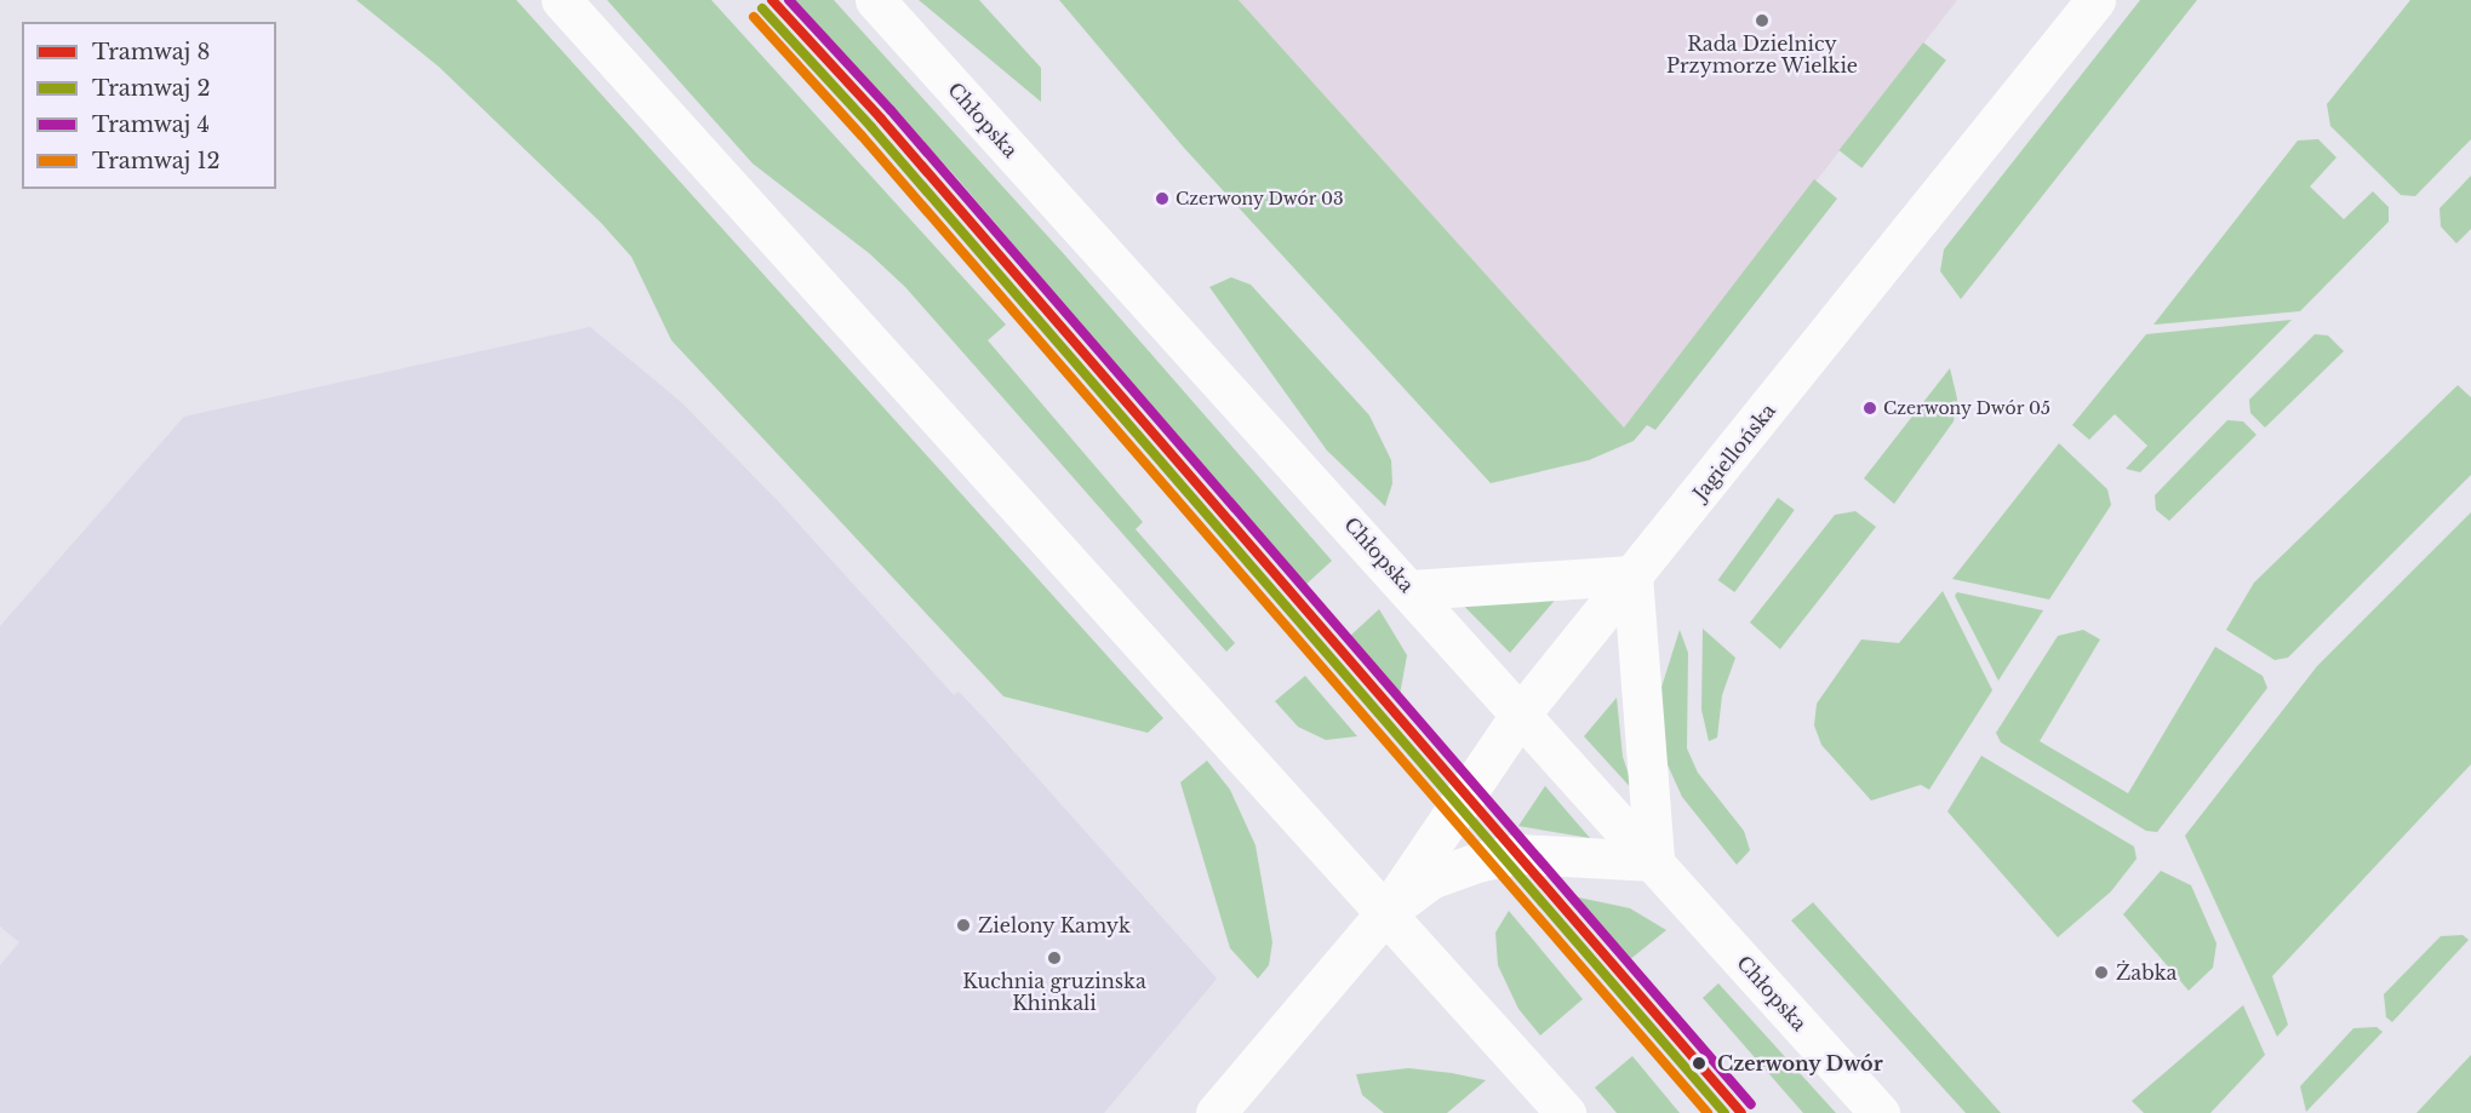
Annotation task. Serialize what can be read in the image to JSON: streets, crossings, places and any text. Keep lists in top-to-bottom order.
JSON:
{
  "streets": {
    "main road": ["Chłopska", "Jagiellońska"]
  },
  "crossings": [
    ["Chłopska", "Jagiellońska"]
  ],
  "places": [
    "Rada Dzielnicy Przymorze Wielkie",
    "Czerwony Dwór 03",
    "Czerwony Dwór 05",
    "Zielony Kamyk",
    "Kuchnia gruzinska Khinkali",
    "Żabka",
    "Czerwony Dwór"
  ],
  "lines": [
    "tram line 8",
    "tram line 4",
    "tram line 2",
    "tram line 12"
  ],
  "legend": [
    "Tramwaj 8",
    "Tramwaj 2",
    "Tramwaj 4",
    "Tramwaj 12"
  ]
}
